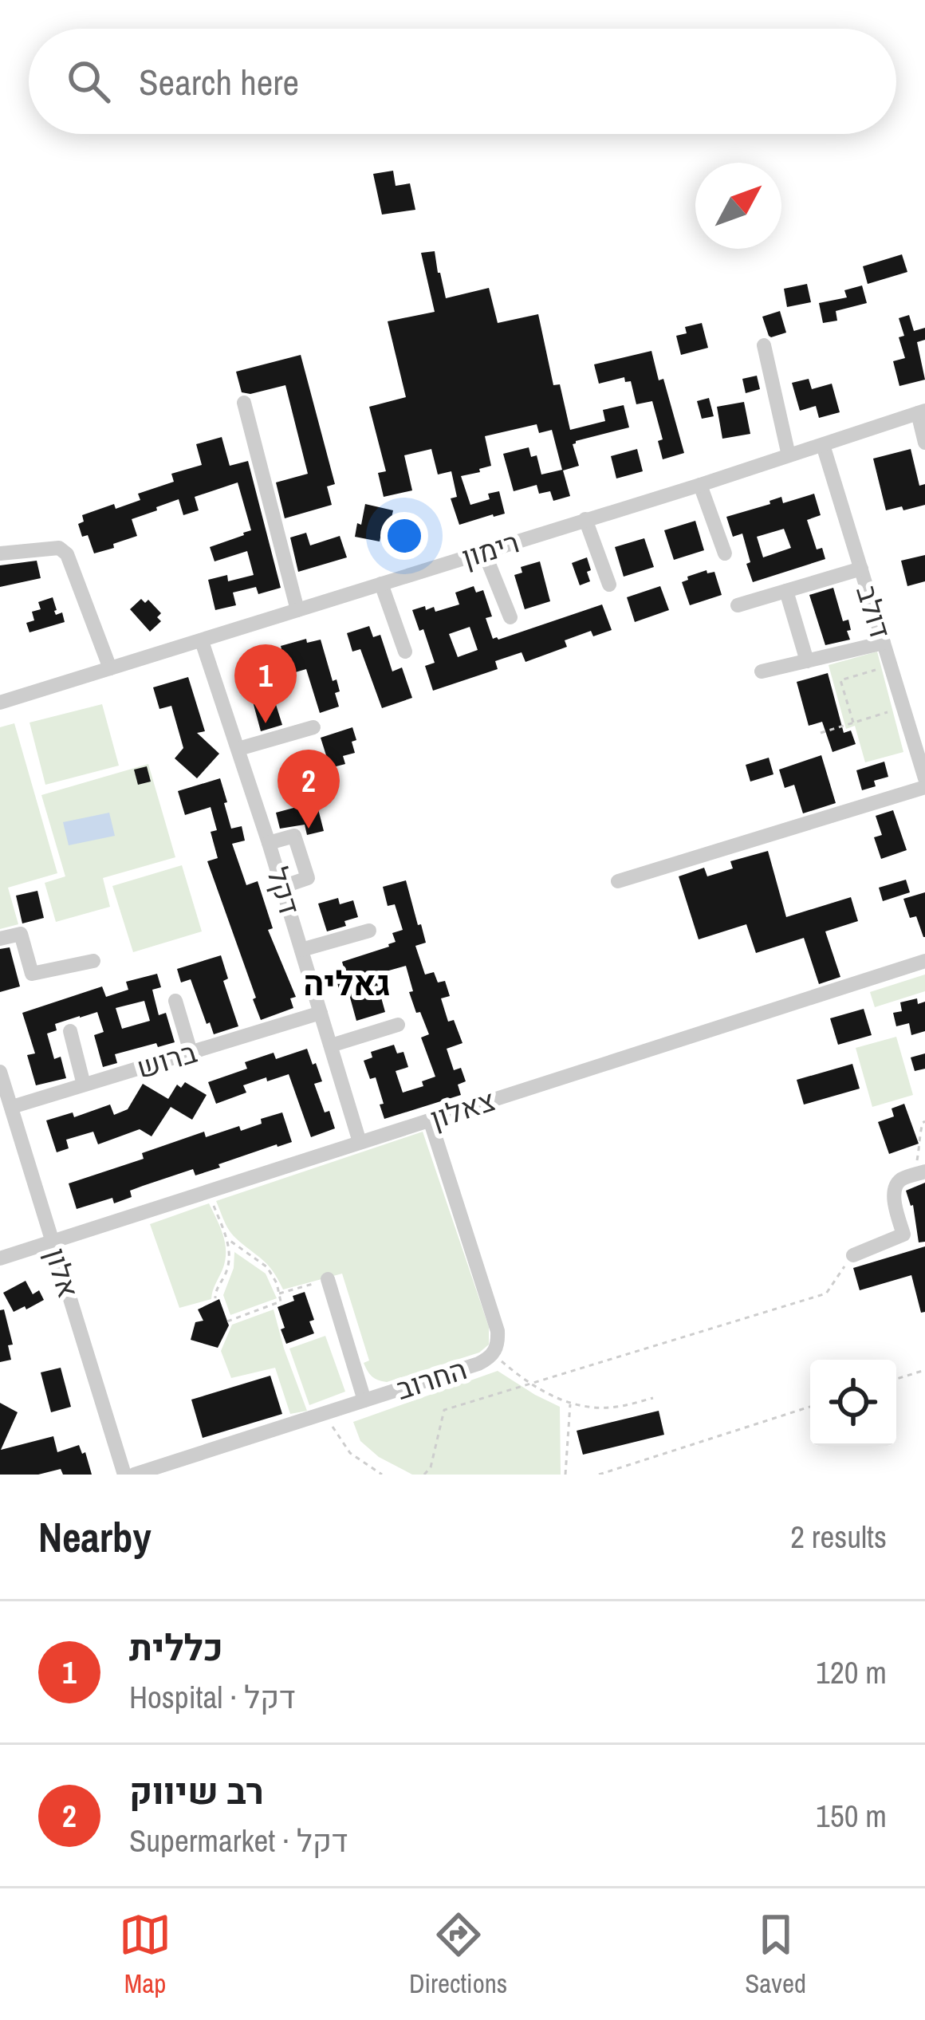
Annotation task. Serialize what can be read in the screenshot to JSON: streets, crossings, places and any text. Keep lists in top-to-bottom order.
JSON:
{
  "streets": {
    "street": [
      "רימון",
      "דולב",
      "דקל",
      "ברוש",
      "צאלון",
      "אלון",
      "החרוב"
    ]
  },
  "crossings": [
    ["רימון", "דולב"],
    ["רימון", "דקל"],
    ["דקל", "ברוש"],
    ["דקל", "צאלון"],
    ["ברוש", "אלון"],
    ["צאלון", "אלון"],
    ["צאלון", "החרוב"]
  ],
  "districts": ["גאליה"],
  "north": "top right",
  "page": {
    "search": "Search here",
    "pins": ["1", "2"],
    "heading": ["Nearby", "2 results"],
    "list": [
      {
        "mark": "1",
        "name": "כללית",
        "note": "Hospital · דקל",
        "value": "120 m"
      },
      {
        "mark": "2",
        "name": "רב שיווק",
        "note": "Supermarket · דקל",
        "value": "150 m"
      }
    ],
    "nav": ["Map", "Directions", "Saved"]
  }
}
